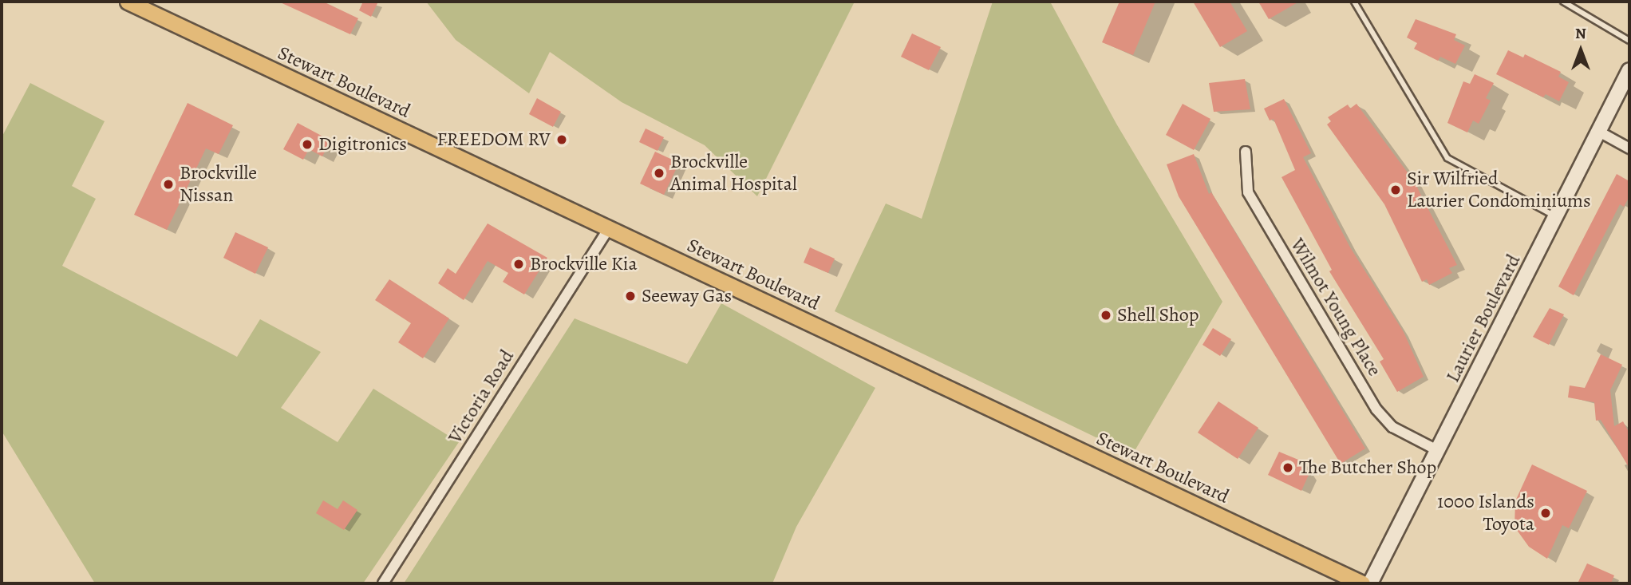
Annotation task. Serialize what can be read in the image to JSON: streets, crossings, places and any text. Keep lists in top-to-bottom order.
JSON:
{
  "streets": {
    "main road": ["Stewart Boulevard"],
    "street": ["Wilmot Young Place", "Laurier Boulevard", "Victoria Road"]
  },
  "crossings": [
    ["Stewart Boulevard", "Victoria Road"],
    ["Wilmot Young Place", "Laurier Boulevard"]
  ],
  "places": [
    "FREEDOM RV",
    "Digitronics",
    "Brockville Animal Hospital",
    "Brockville Nissan",
    "Sir Wilfried Laurier Condominiums",
    "Brockville Kia",
    "Seeway Gas",
    "Shell Shop",
    "The Butcher Shop",
    "1000 Islands Toyota"
  ],
  "north": "top"
}
